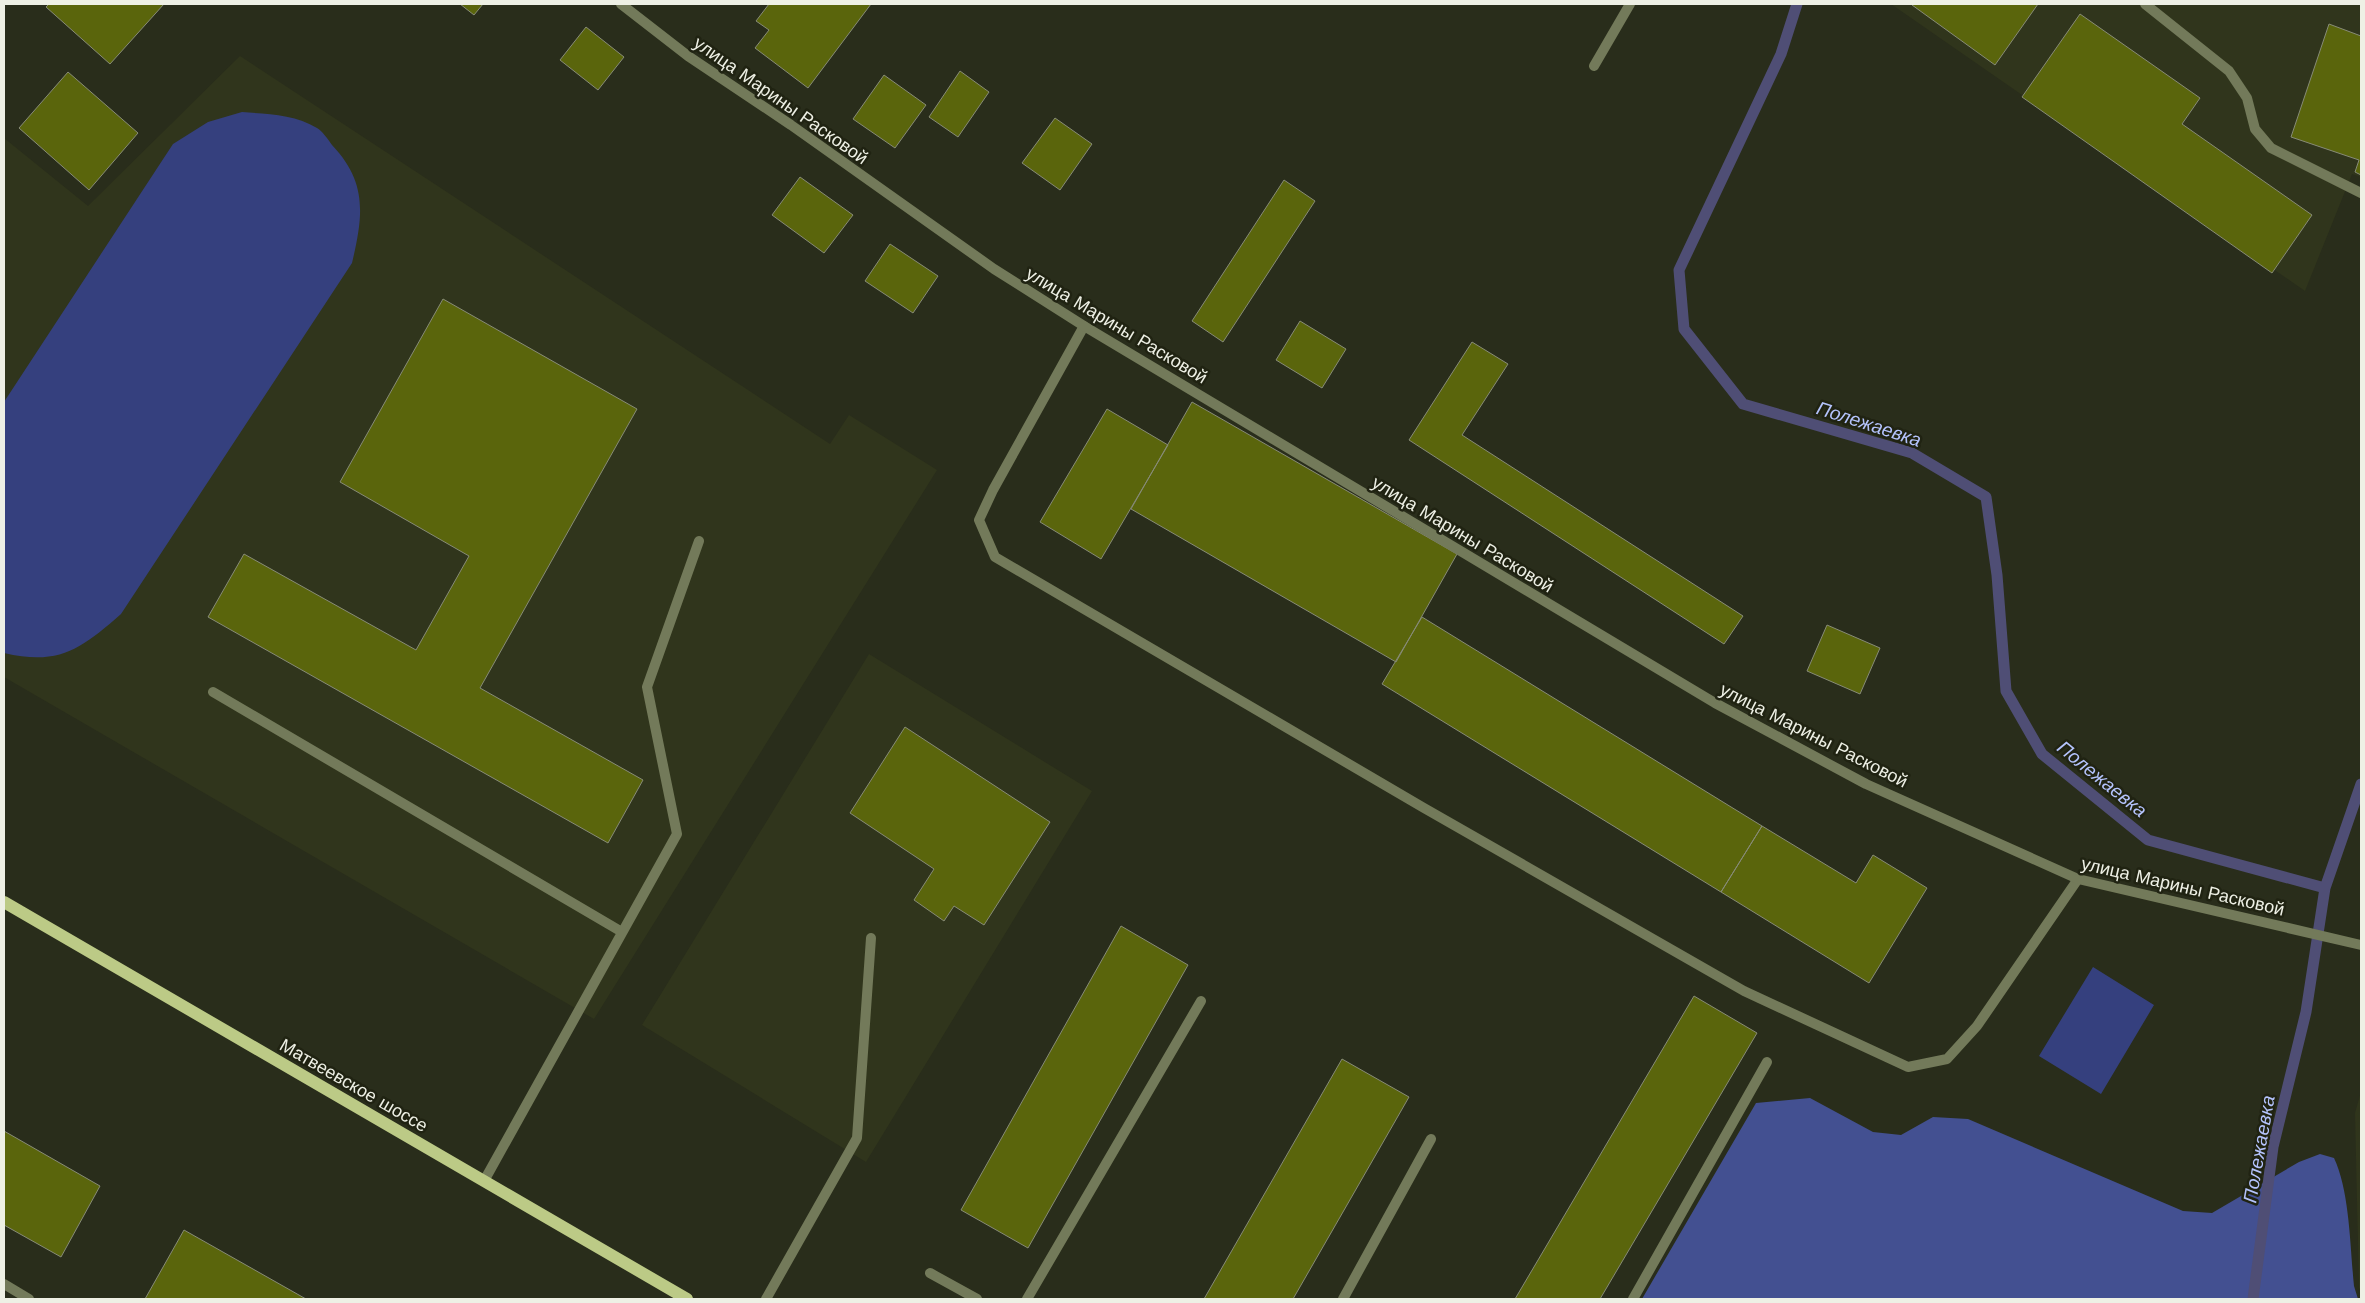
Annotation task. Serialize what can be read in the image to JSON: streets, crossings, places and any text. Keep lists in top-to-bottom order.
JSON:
{
  "streets": {
    "main road": ["Матвеевское шоссе"],
    "street": ["улица Марины Расковой"]
  },
  "water": ["Полежаевка"]
}
